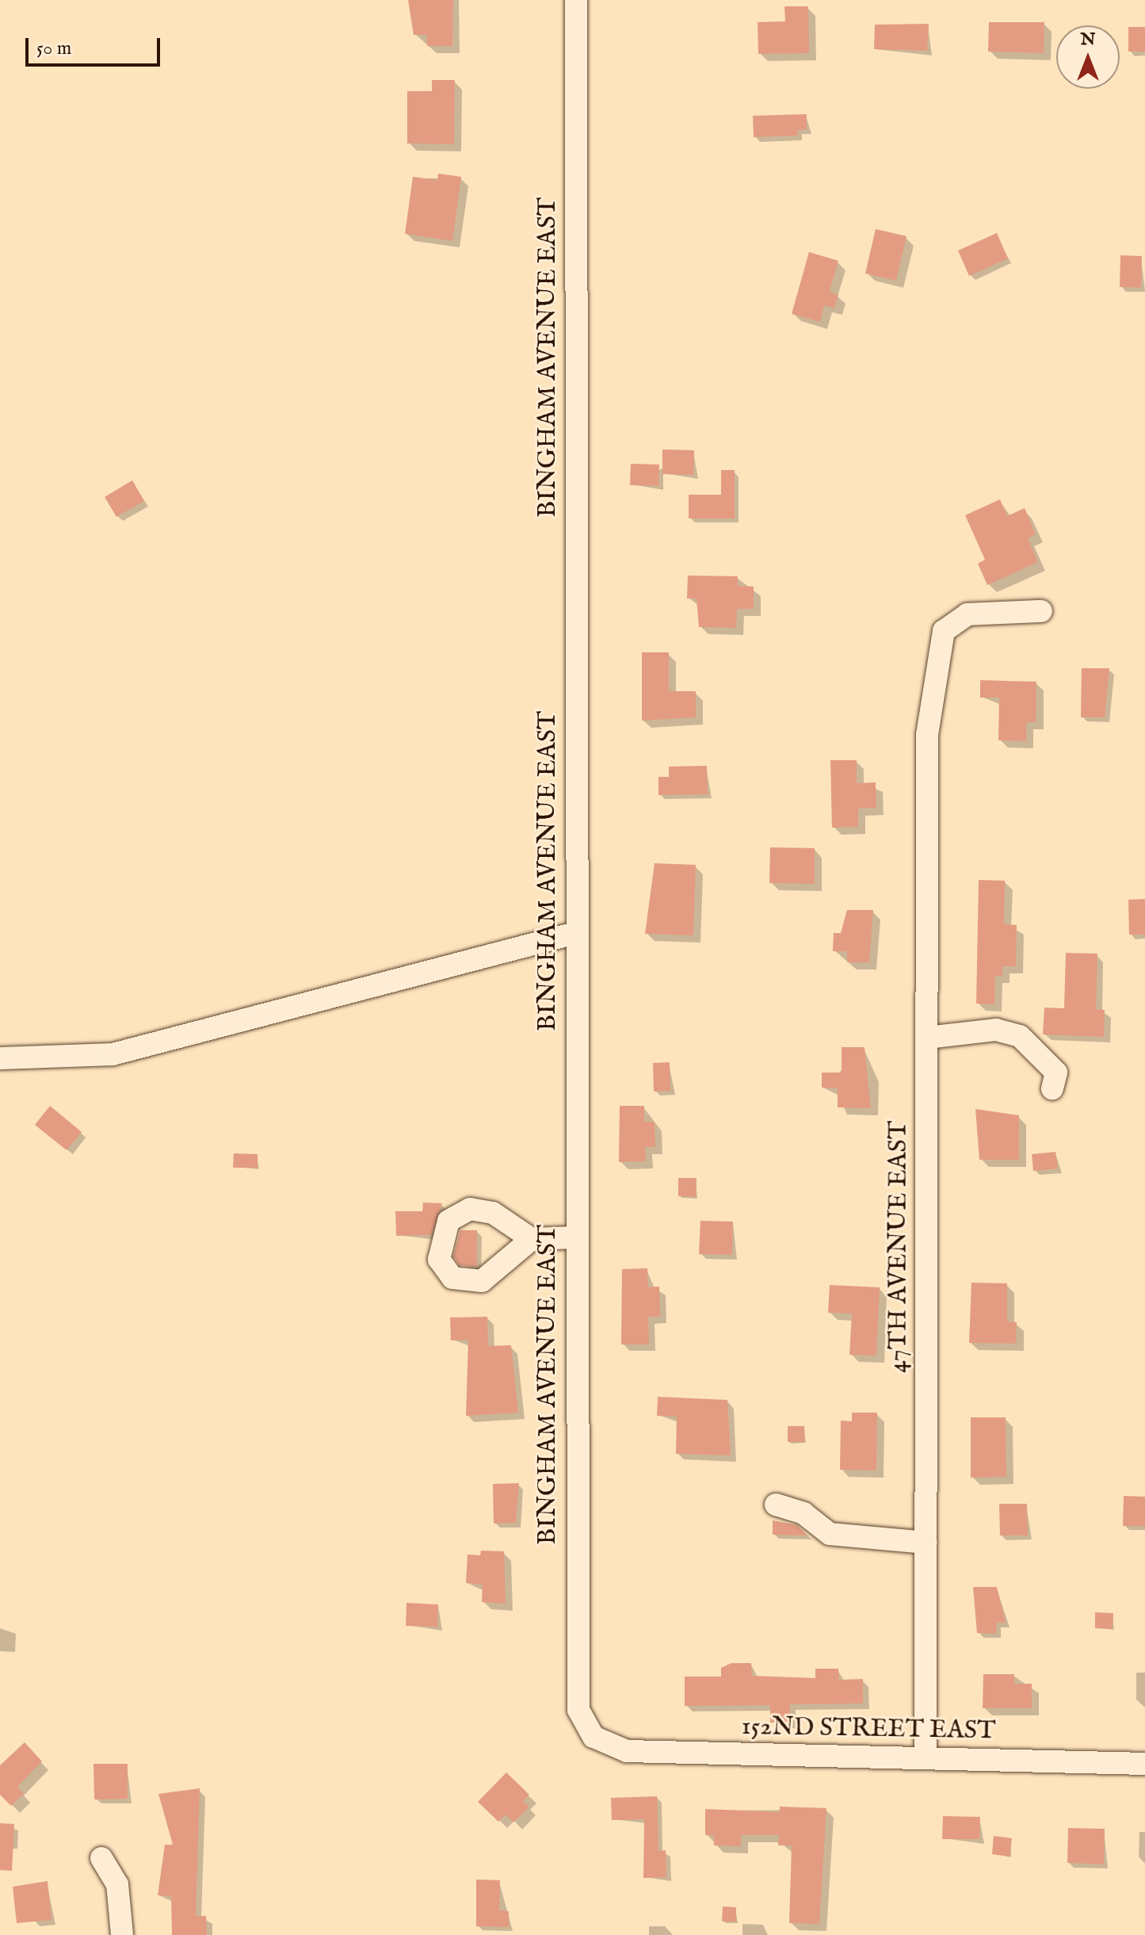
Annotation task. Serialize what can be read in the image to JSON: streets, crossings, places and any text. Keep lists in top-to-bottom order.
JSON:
{
  "streets": {
    "street": ["BINGHAM AVENUE EAST", "47TH AVENUE EAST", "152ND STREET EAST"]
  },
  "crossings": [
    ["BINGHAM AVENUE EAST", "152ND STREET EAST"],
    ["47TH AVENUE EAST", "152ND STREET EAST"]
  ],
  "scale_bar": "50 m",
  "north": "top"
}
